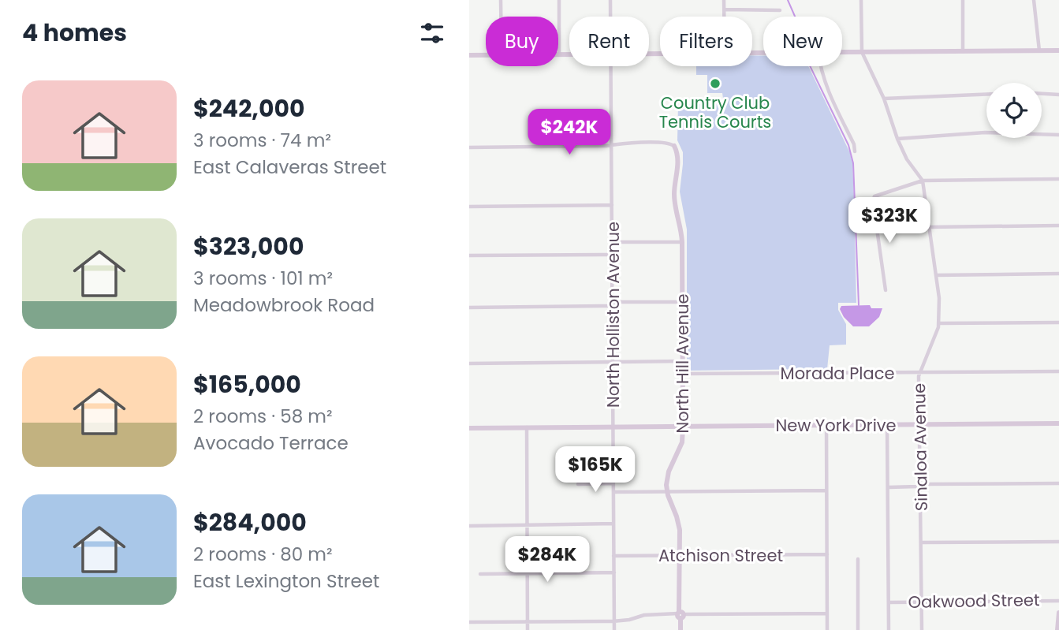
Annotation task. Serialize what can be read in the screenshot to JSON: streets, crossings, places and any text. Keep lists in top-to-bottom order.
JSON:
{
  "streets": {
    "street": [
      "North Holliston Avenue",
      "North Hill Avenue",
      "Morada Place",
      "New York Drive",
      "Sinaloa Avenue",
      "Atchison Street",
      "Oakwood Street"
    ]
  },
  "crossings": [
    ["North Holliston Avenue", "New York Drive"],
    ["North Holliston Avenue", "Atchison Street"],
    ["North Hill Avenue", "Morada Place"],
    ["North Hill Avenue", "New York Drive"],
    ["Morada Place", "Sinaloa Avenue"],
    ["New York Drive", "Sinaloa Avenue"],
    ["Sinaloa Avenue", "Oakwood Street"]
  ],
  "places": ["Country Club Tennis Courts"],
  "page": {
    "heading": "4 homes",
    "chip": [
      "Buy",
      "Rent",
      "Filters",
      "New"
    ],
    "list": [
      {
        "name": "$242,000",
        "note": "3 rooms · 74 m² · East Calaveras Street"
      },
      {
        "name": "$323,000",
        "note": "3 rooms · 101 m² · Meadowbrook Road"
      },
      {
        "name": "$165,000",
        "note": "2 rooms · 58 m² · Avocado Terrace"
      },
      {
        "name": "$284,000",
        "note": "2 rooms · 80 m² · East Lexington Street"
      }
    ],
    "price": [
      "$242K",
      "$323K",
      "$165K",
      "$284K"
    ]
  }
}
